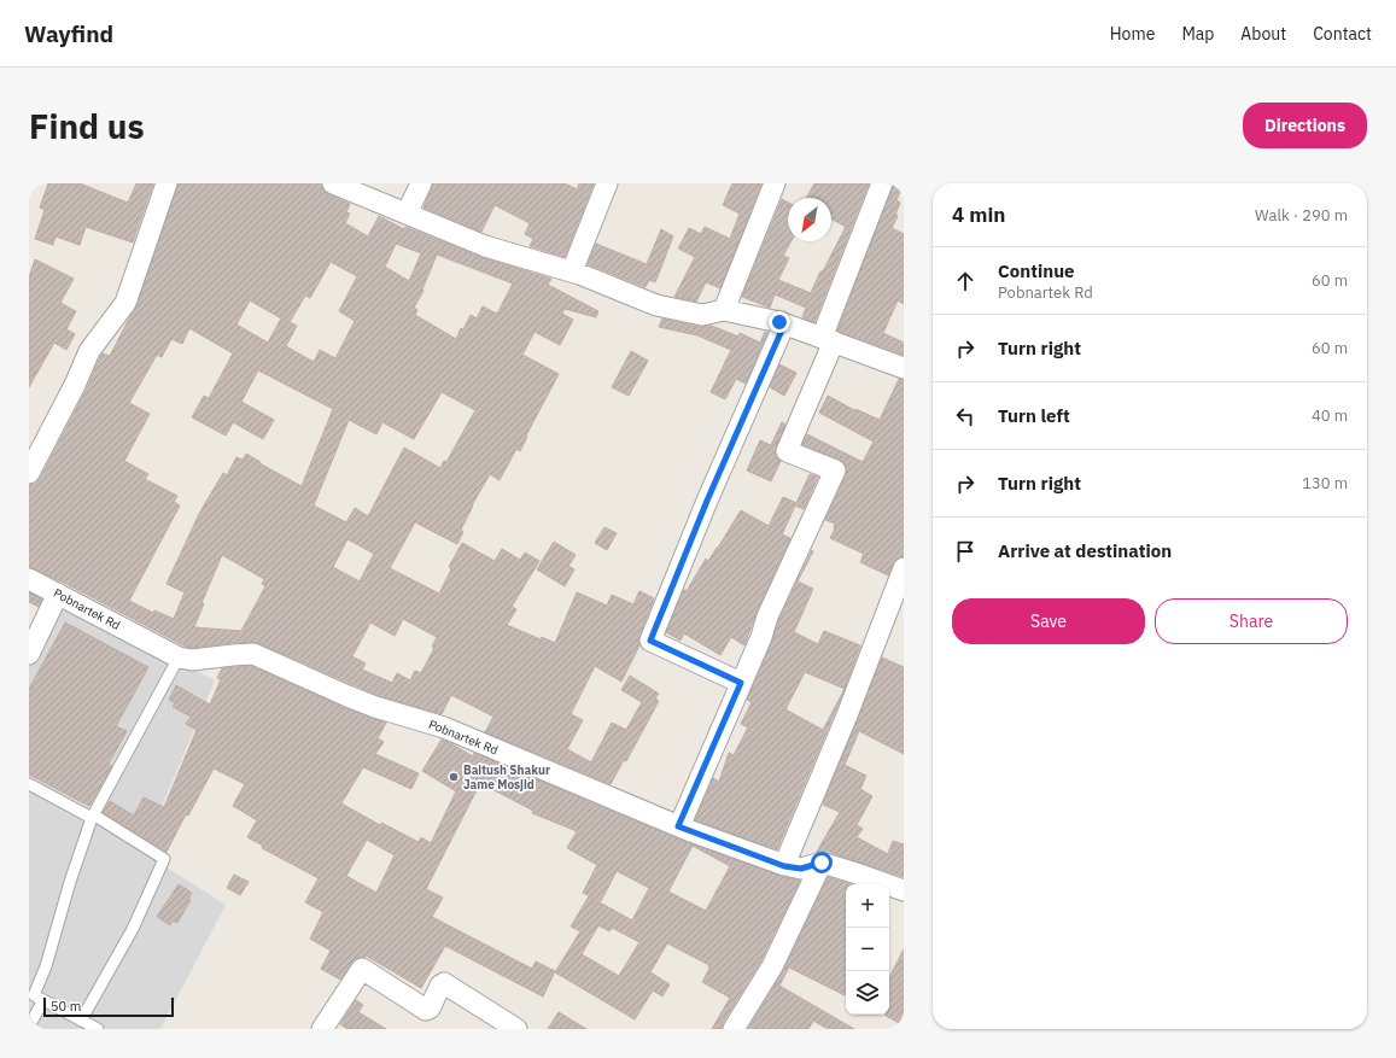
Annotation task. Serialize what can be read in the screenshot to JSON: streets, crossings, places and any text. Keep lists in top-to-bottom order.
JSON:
{
  "streets": {
    "street": ["Pobnartek Rd"]
  },
  "places": ["Baitush Shakur Jame Mosjid"],
  "scale_bar": "50 m",
  "north": "bottom left",
  "page": {
    "header": "Wayfind",
    "nav": [
      "Home",
      "Map",
      "About",
      "Contact"
    ],
    "buttons": [
      "Directions",
      ["Save", "Share"]
    ],
    "title": "Find us",
    "heading": ["4 min", "Walk · 290 m"],
    "list": [
      ["Continue", "Pobnartek Rd", "60 m"],
      ["Turn right", "60 m"],
      ["Turn left", "40 m"],
      ["Turn right", "130 m"],
      "Arrive at destination"
    ],
    "map_buttons": ["+", "−"],
    "scale": "50 m"
  }
}
